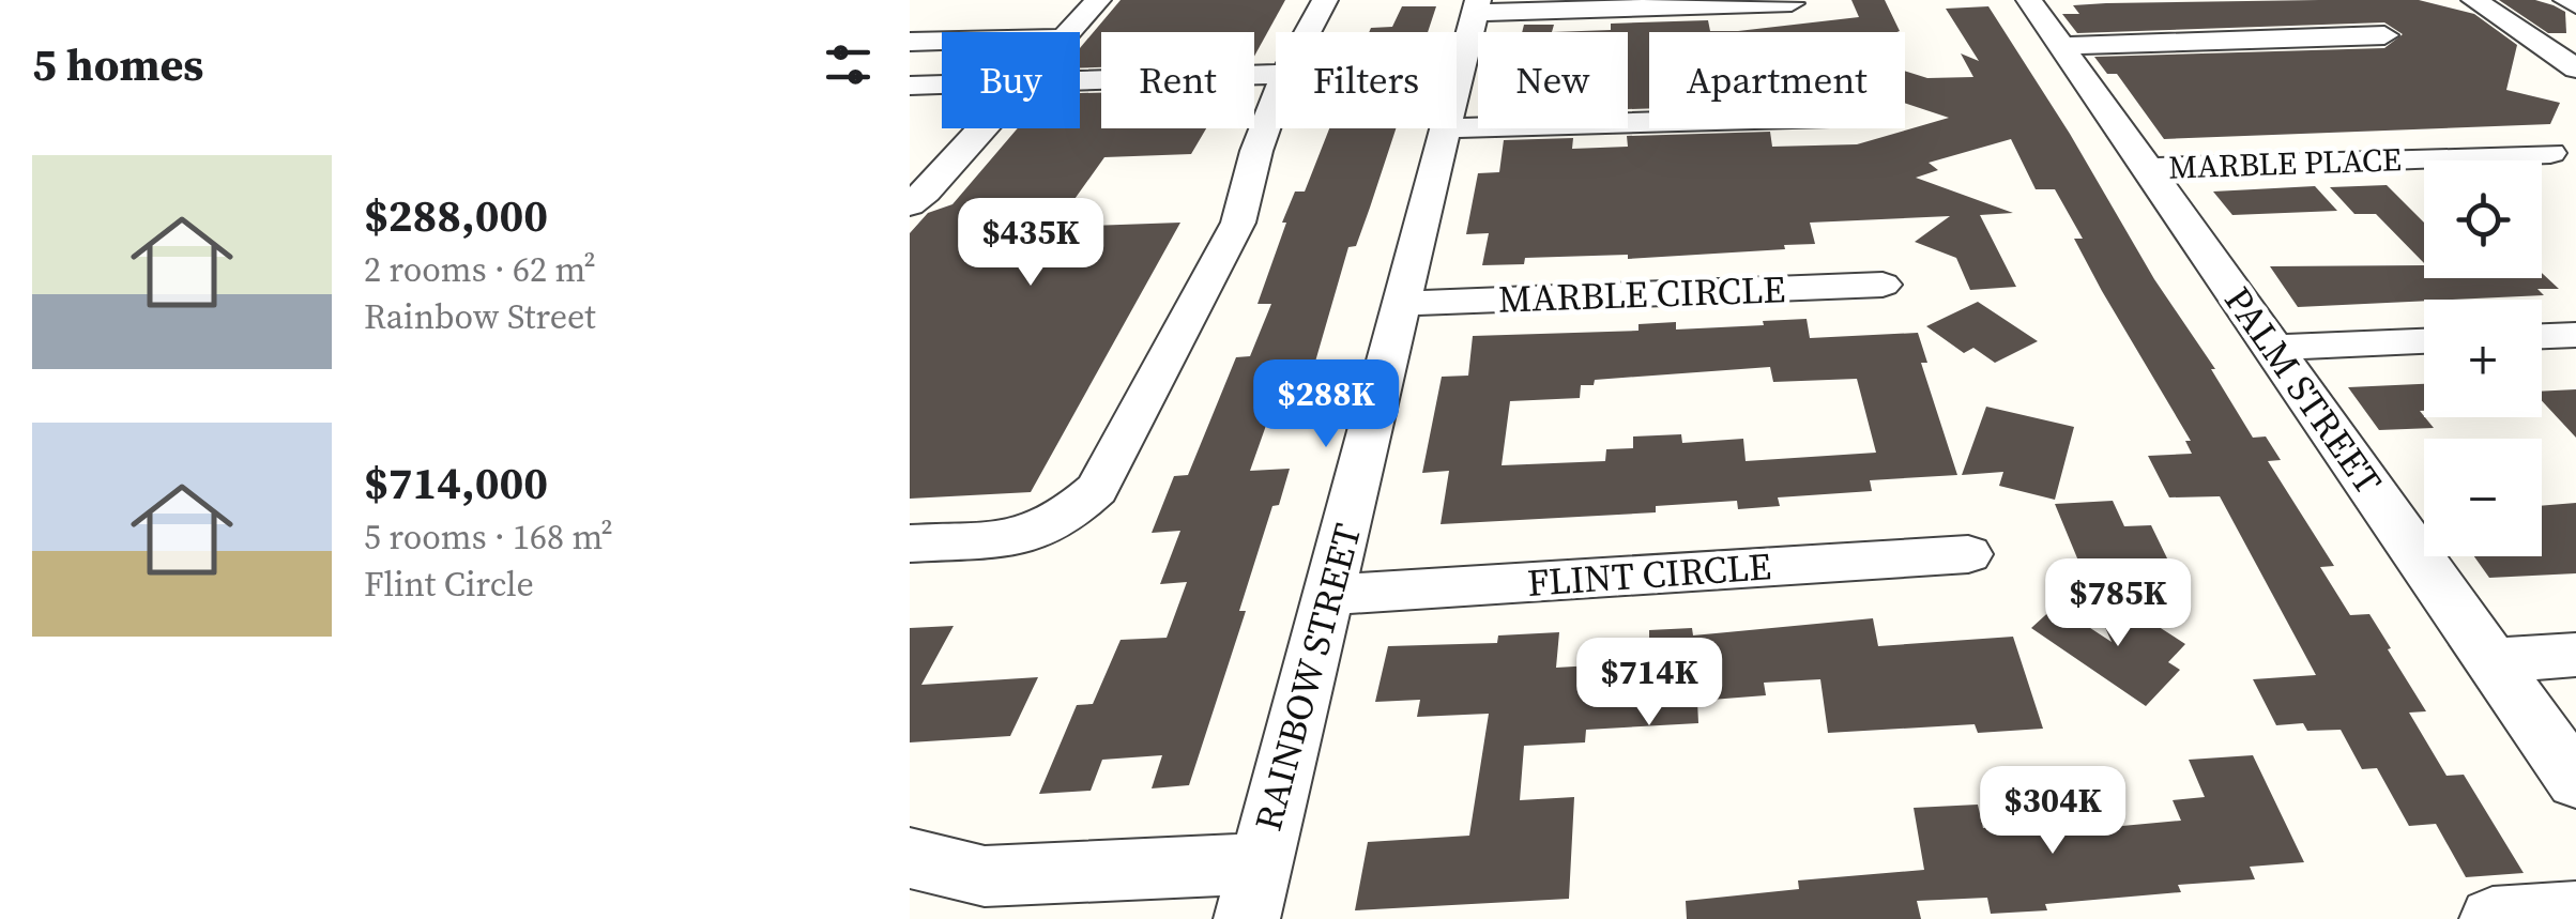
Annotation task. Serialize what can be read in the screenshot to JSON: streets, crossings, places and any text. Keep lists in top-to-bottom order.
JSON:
{
  "streets": {
    "street": [
      "MARBLE PLACE",
      "MARBLE CIRCLE",
      "PALM STREET",
      "FLINT CIRCLE",
      "RAINBOW STREET"
    ]
  },
  "crossings": [
    ["MARBLE PLACE", "PALM STREET"],
    ["MARBLE CIRCLE", "RAINBOW STREET"],
    ["FLINT CIRCLE", "RAINBOW STREET"]
  ],
  "page": {
    "heading": "5 homes",
    "chip": [
      "Buy",
      "Rent",
      "Filters",
      "New",
      "Apartment"
    ],
    "list": [
      {
        "name": "$288,000",
        "note": "2 rooms · 62 m² · Rainbow Street"
      },
      {
        "name": "$714,000",
        "note": "5 rooms · 168 m² · Flint Circle"
      }
    ],
    "map_buttons": ["+", "−"],
    "price": [
      "$435K",
      "$288K",
      "$785K",
      "$714K",
      "$304K"
    ]
  }
}
